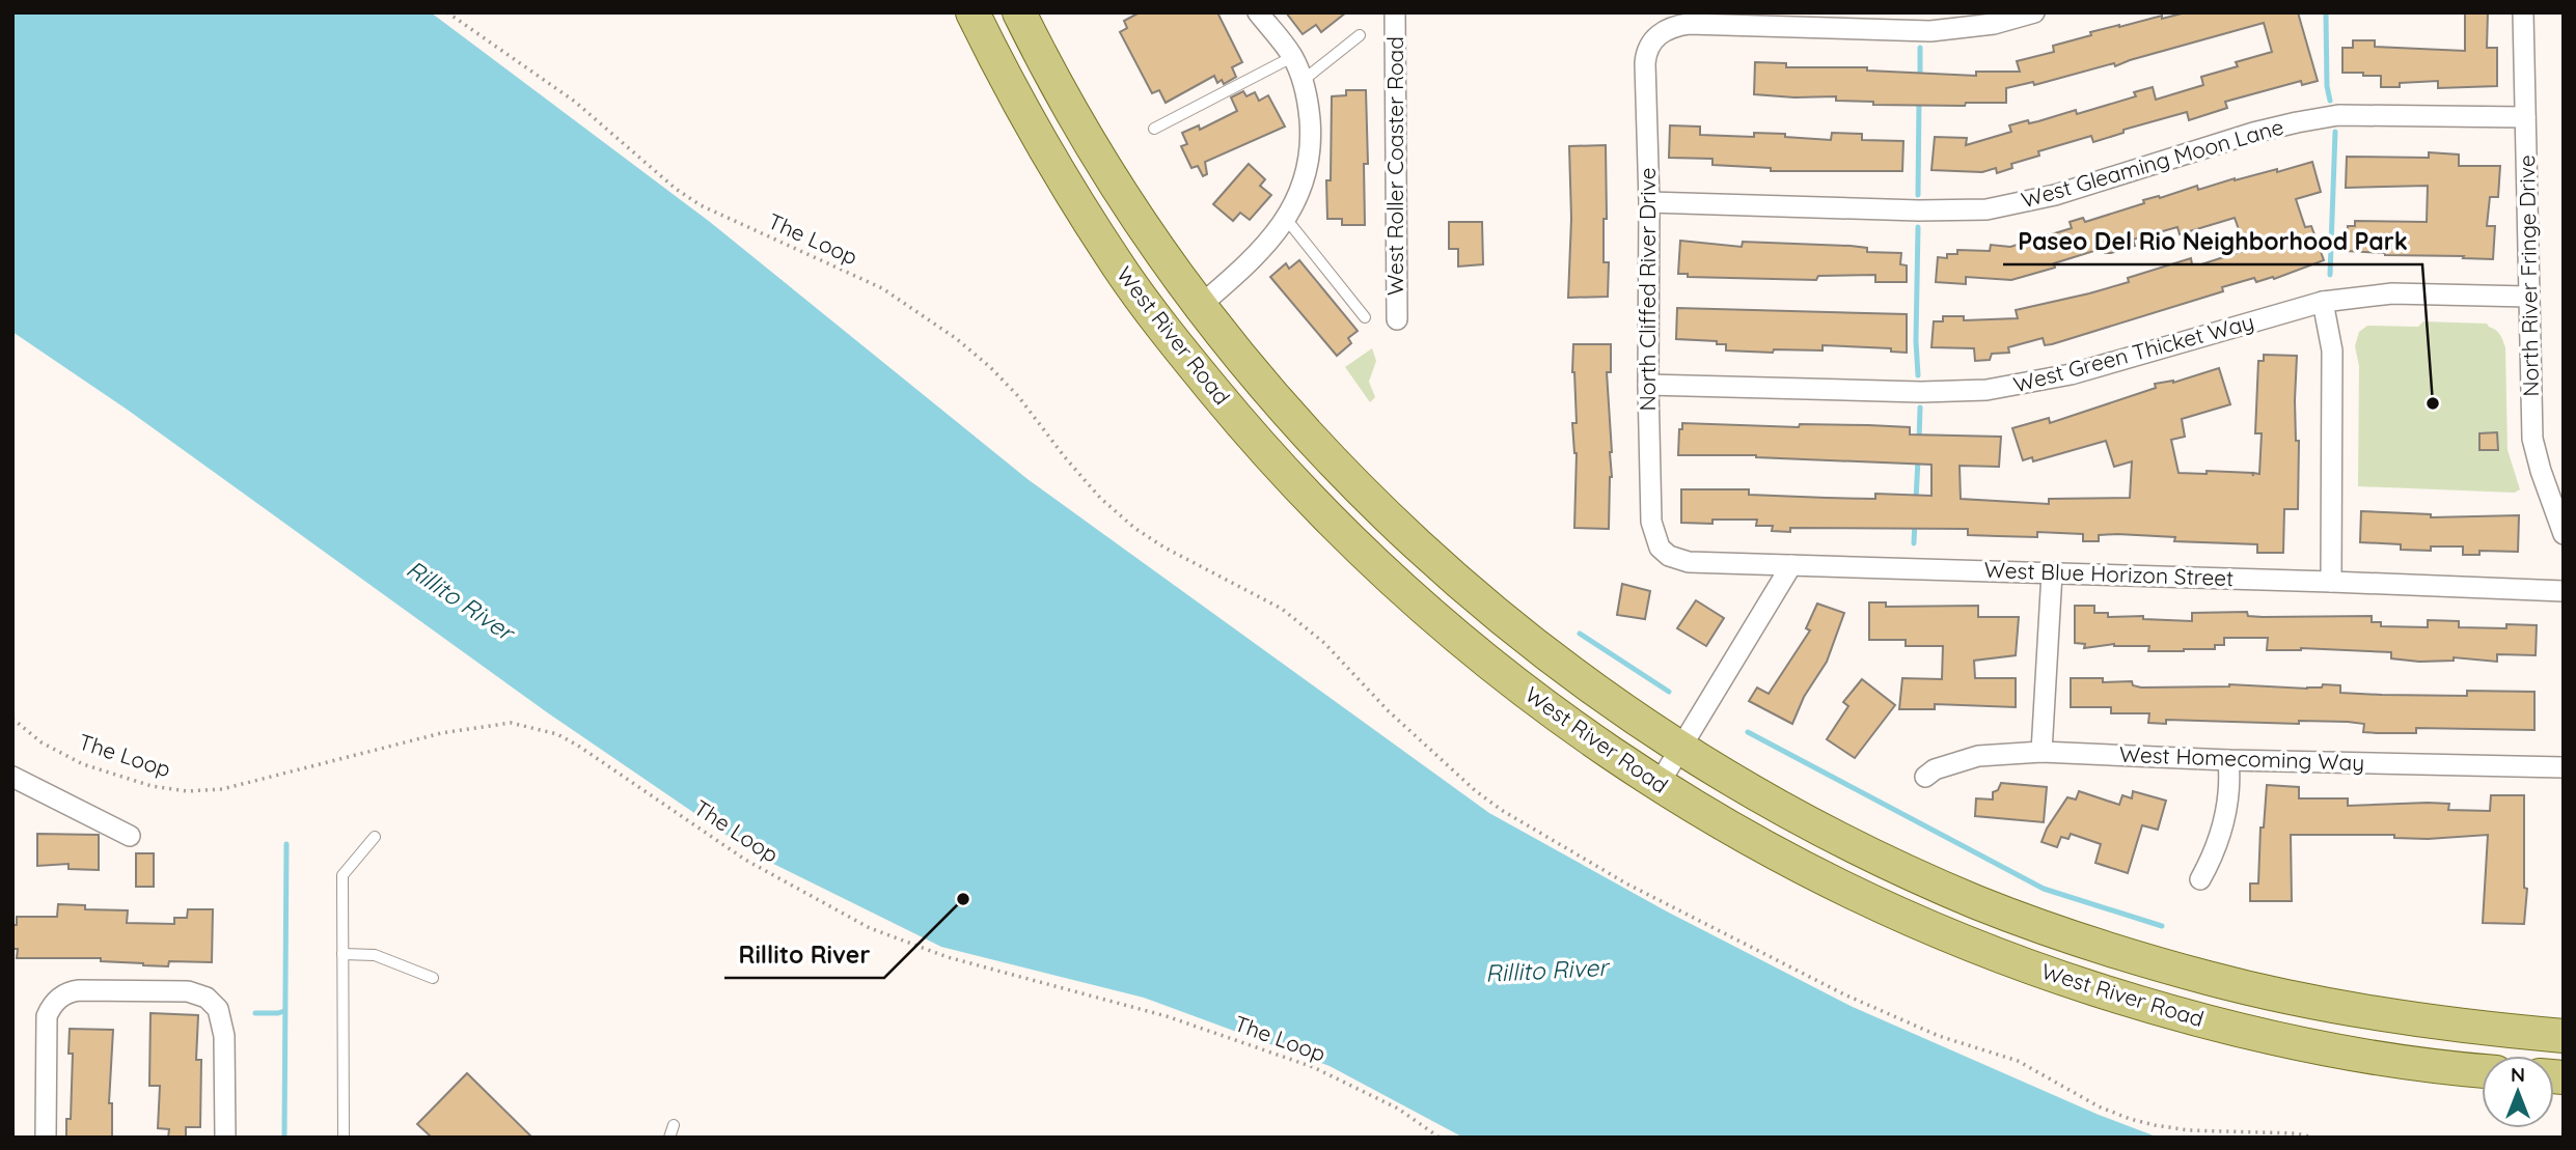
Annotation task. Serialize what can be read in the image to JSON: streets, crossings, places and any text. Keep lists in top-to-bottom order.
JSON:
{
  "streets": {
    "main road": ["West River Road"],
    "street": [
      "West Gleaming Moon Lane",
      "West Roller Coaster Road",
      "North River Fringe Drive",
      "North Cliffed River Drive",
      "West Green Thicket Way",
      "West Blue Horizon Street",
      "West Homecoming Way"
    ],
    "path": ["The Loop"]
  },
  "crossings": [
    ["West Gleaming Moon Lane", "North River Fringe Drive"],
    ["West Gleaming Moon Lane", "North Cliffed River Drive"],
    ["North River Fringe Drive", "West Green Thicket Way"],
    ["North Cliffed River Drive", "West Green Thicket Way"],
    ["North Cliffed River Drive", "West Blue Horizon Street"]
  ],
  "water": ["Rillito River"],
  "places": ["Paseo Del Rio Neighborhood Park", "Rillito River"],
  "north": "top"
}
